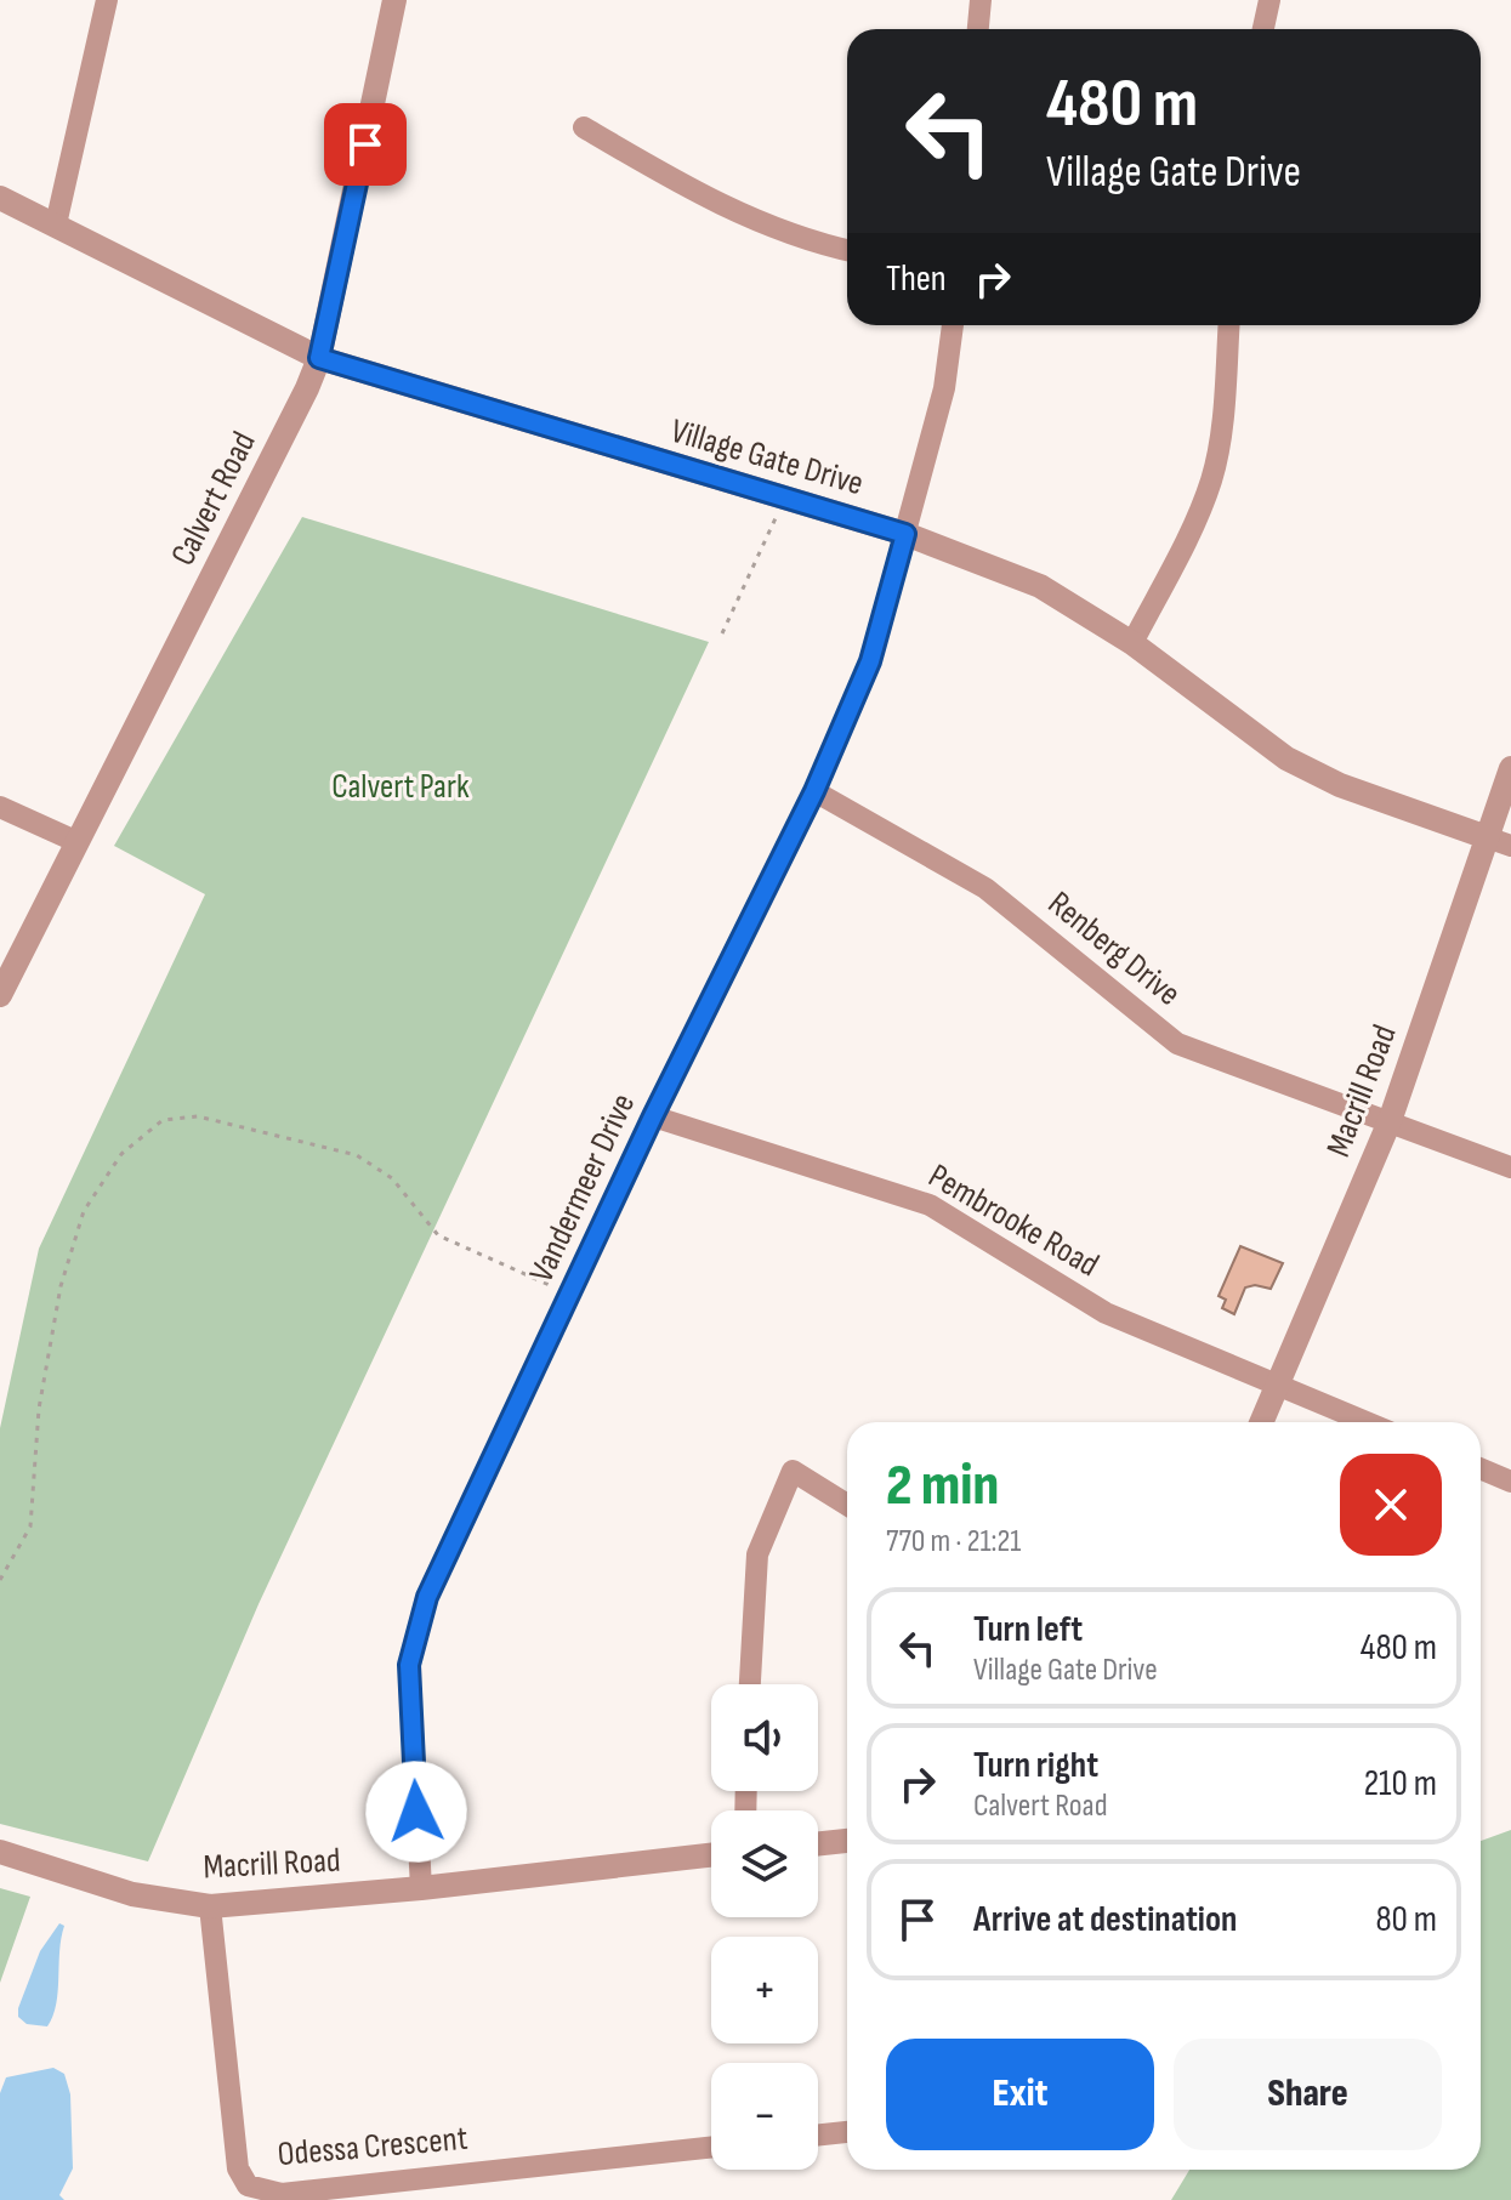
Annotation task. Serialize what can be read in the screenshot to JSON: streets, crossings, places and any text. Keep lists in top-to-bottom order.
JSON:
{
  "streets": {
    "street": [
      "Village Gate Drive",
      "Calvert Road",
      "Renberg Drive",
      "Macrill Road",
      "Vandermeer Drive",
      "Pembrooke Road",
      "Odessa Crescent"
    ]
  },
  "crossings": [
    ["Village Gate Drive", "Calvert Road"],
    ["Village Gate Drive", "Macrill Road"],
    ["Village Gate Drive", "Vandermeer Drive"],
    ["Renberg Drive", "Macrill Road"],
    ["Renberg Drive", "Vandermeer Drive"],
    ["Macrill Road", "Vandermeer Drive"],
    ["Macrill Road", "Pembrooke Road"],
    ["Macrill Road", "Odessa Crescent"],
    ["Vandermeer Drive", "Pembrooke Road"]
  ],
  "parks": ["Calvert Park"],
  "page": {
    "turn": ["480 m", "Village Gate Drive"],
    "then": "Then",
    "heading": ["2 min", "770 m · 21:21"],
    "list": [
      {
        "name": "Turn left",
        "note": "Village Gate Drive",
        "value": "480 m"
      },
      {
        "name": "Turn right",
        "note": "Calvert Road",
        "value": "210 m"
      },
      {
        "name": "Arrive at destination",
        "value": "80 m"
      }
    ],
    "map_buttons": ["+", "−"],
    "buttons": ["Exit", "Share"]
  }
}
